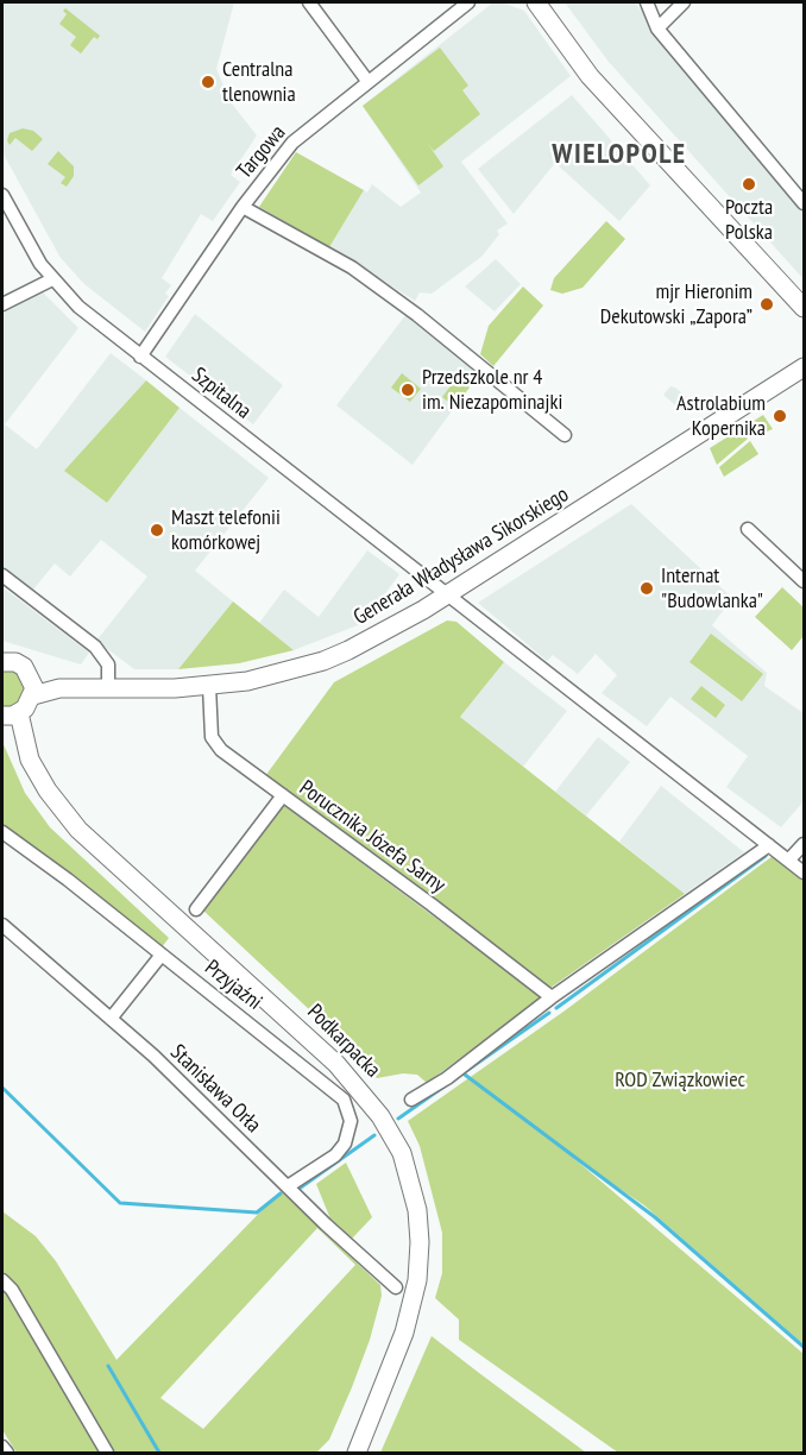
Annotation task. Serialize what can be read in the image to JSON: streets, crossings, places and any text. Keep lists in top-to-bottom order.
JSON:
{
  "streets": {
    "street": [
      "Targowa",
      "Szpitalna",
      "Generała Władysława Sikorskiego",
      "Porucznika Józefa Sarny",
      "Przyjaźni",
      "Podkarpacka",
      "Stanisława Orła"
    ]
  },
  "crossings": [
    ["Targowa", "Szpitalna"],
    ["Szpitalna", "Generała Władysława Sikorskiego"],
    ["Generała Władysława Sikorskiego", "Porucznika Józefa Sarny"],
    ["Przyjaźni", "Stanisława Orła"]
  ],
  "districts": ["WIELOPOLE"],
  "parks": ["ROD Związkowiec"],
  "places": [
    "Centralna tlenownia",
    "Poczta Polska",
    "mjr Hieronim Dekutowski „Zapora”",
    "Przedszkole nr 4 im. Niezapominajki",
    "Astrolabium Kopernika",
    "Maszt telefonii komórkowej",
    "Internat \"Budowlanka\""
  ]
}
